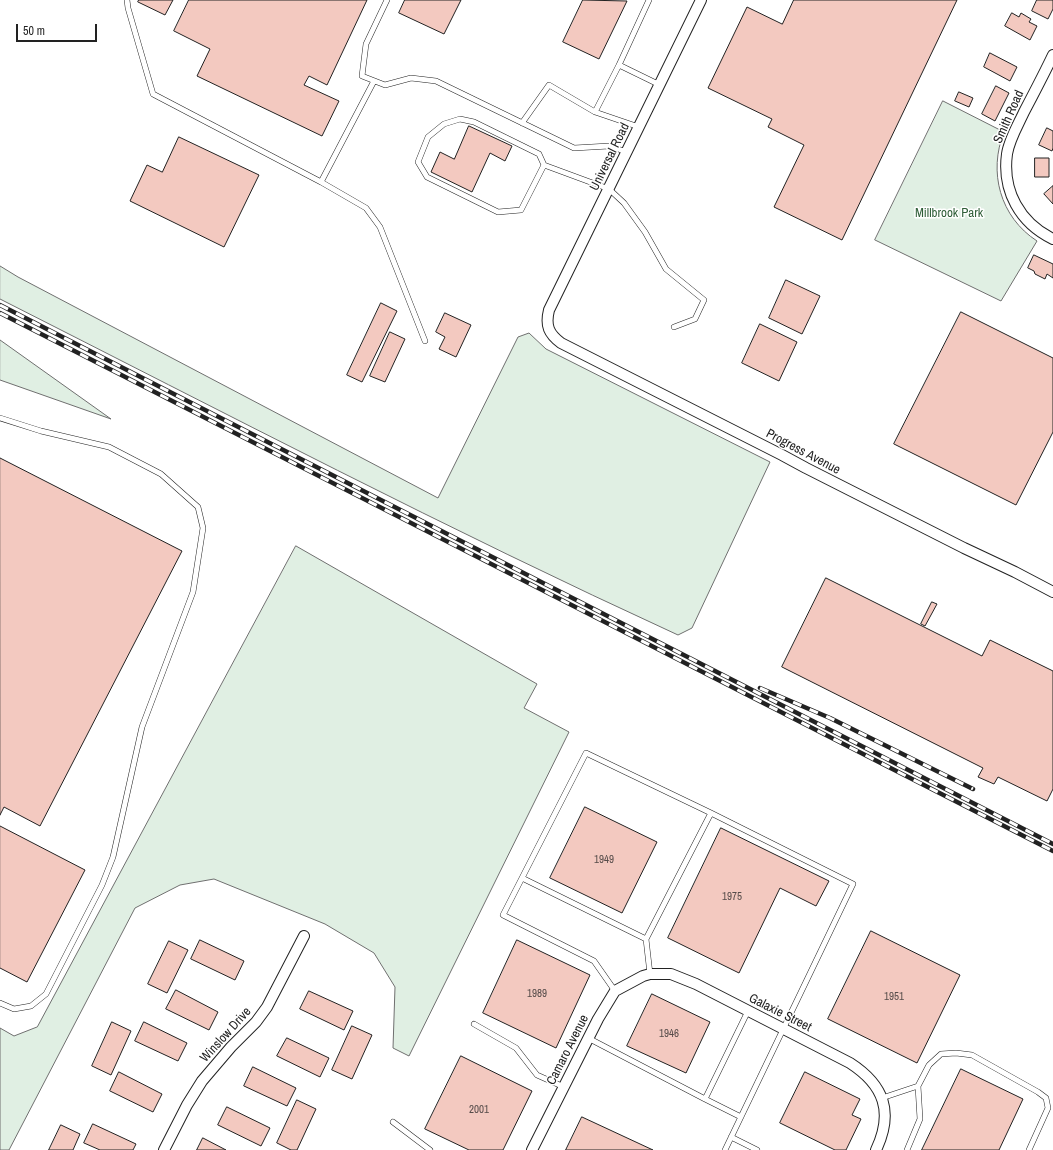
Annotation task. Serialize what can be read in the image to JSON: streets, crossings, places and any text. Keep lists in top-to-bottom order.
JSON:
{
  "streets": {
    "street": [
      "Smith Road",
      "Universal Road",
      "Progress Avenue",
      "Galaxie Street",
      "Winslow Drive",
      "Camaro Avenue"
    ]
  },
  "crossings": [
    ["Universal Road", "Progress Avenue"]
  ],
  "parks": ["Millbrook Park"],
  "house_numbers": [
    "1949",
    "1975",
    "1989",
    "1951",
    "1946",
    "2001"
  ],
  "scale_bar": "50 m"
}
